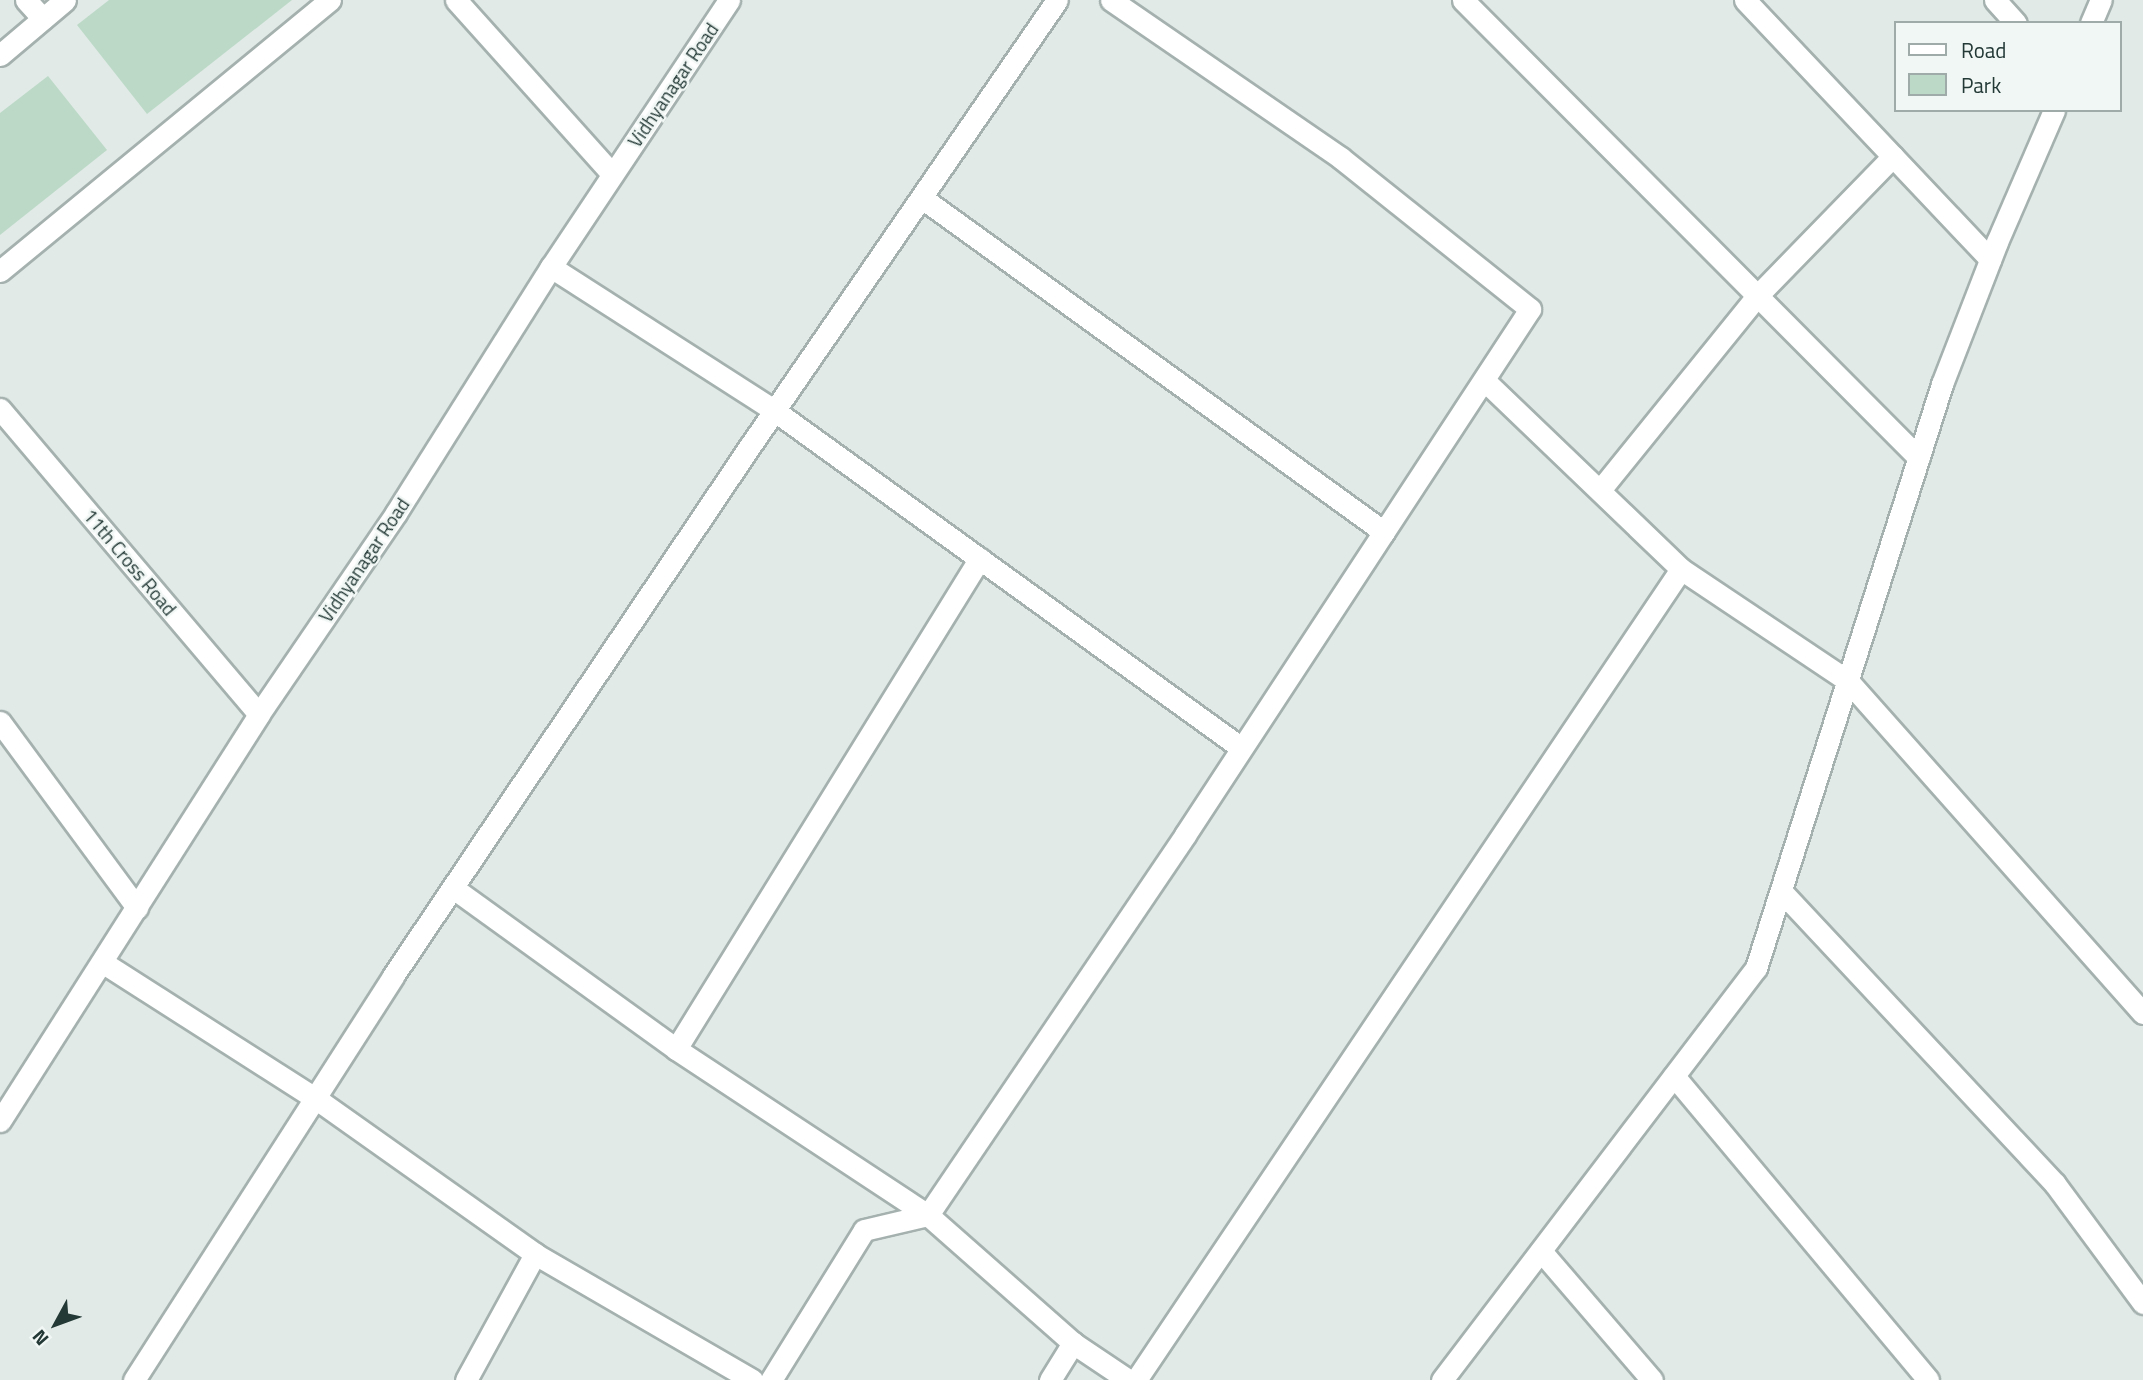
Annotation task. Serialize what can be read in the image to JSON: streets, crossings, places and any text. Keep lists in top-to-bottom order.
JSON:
{
  "streets": {
    "street": ["Vidhyanagar Road", "11th Cross Road"]
  },
  "crossings": [
    ["Vidhyanagar Road", "11th Cross Road"]
  ],
  "legend": ["Road", "Park"],
  "north": "bottom left"
}
